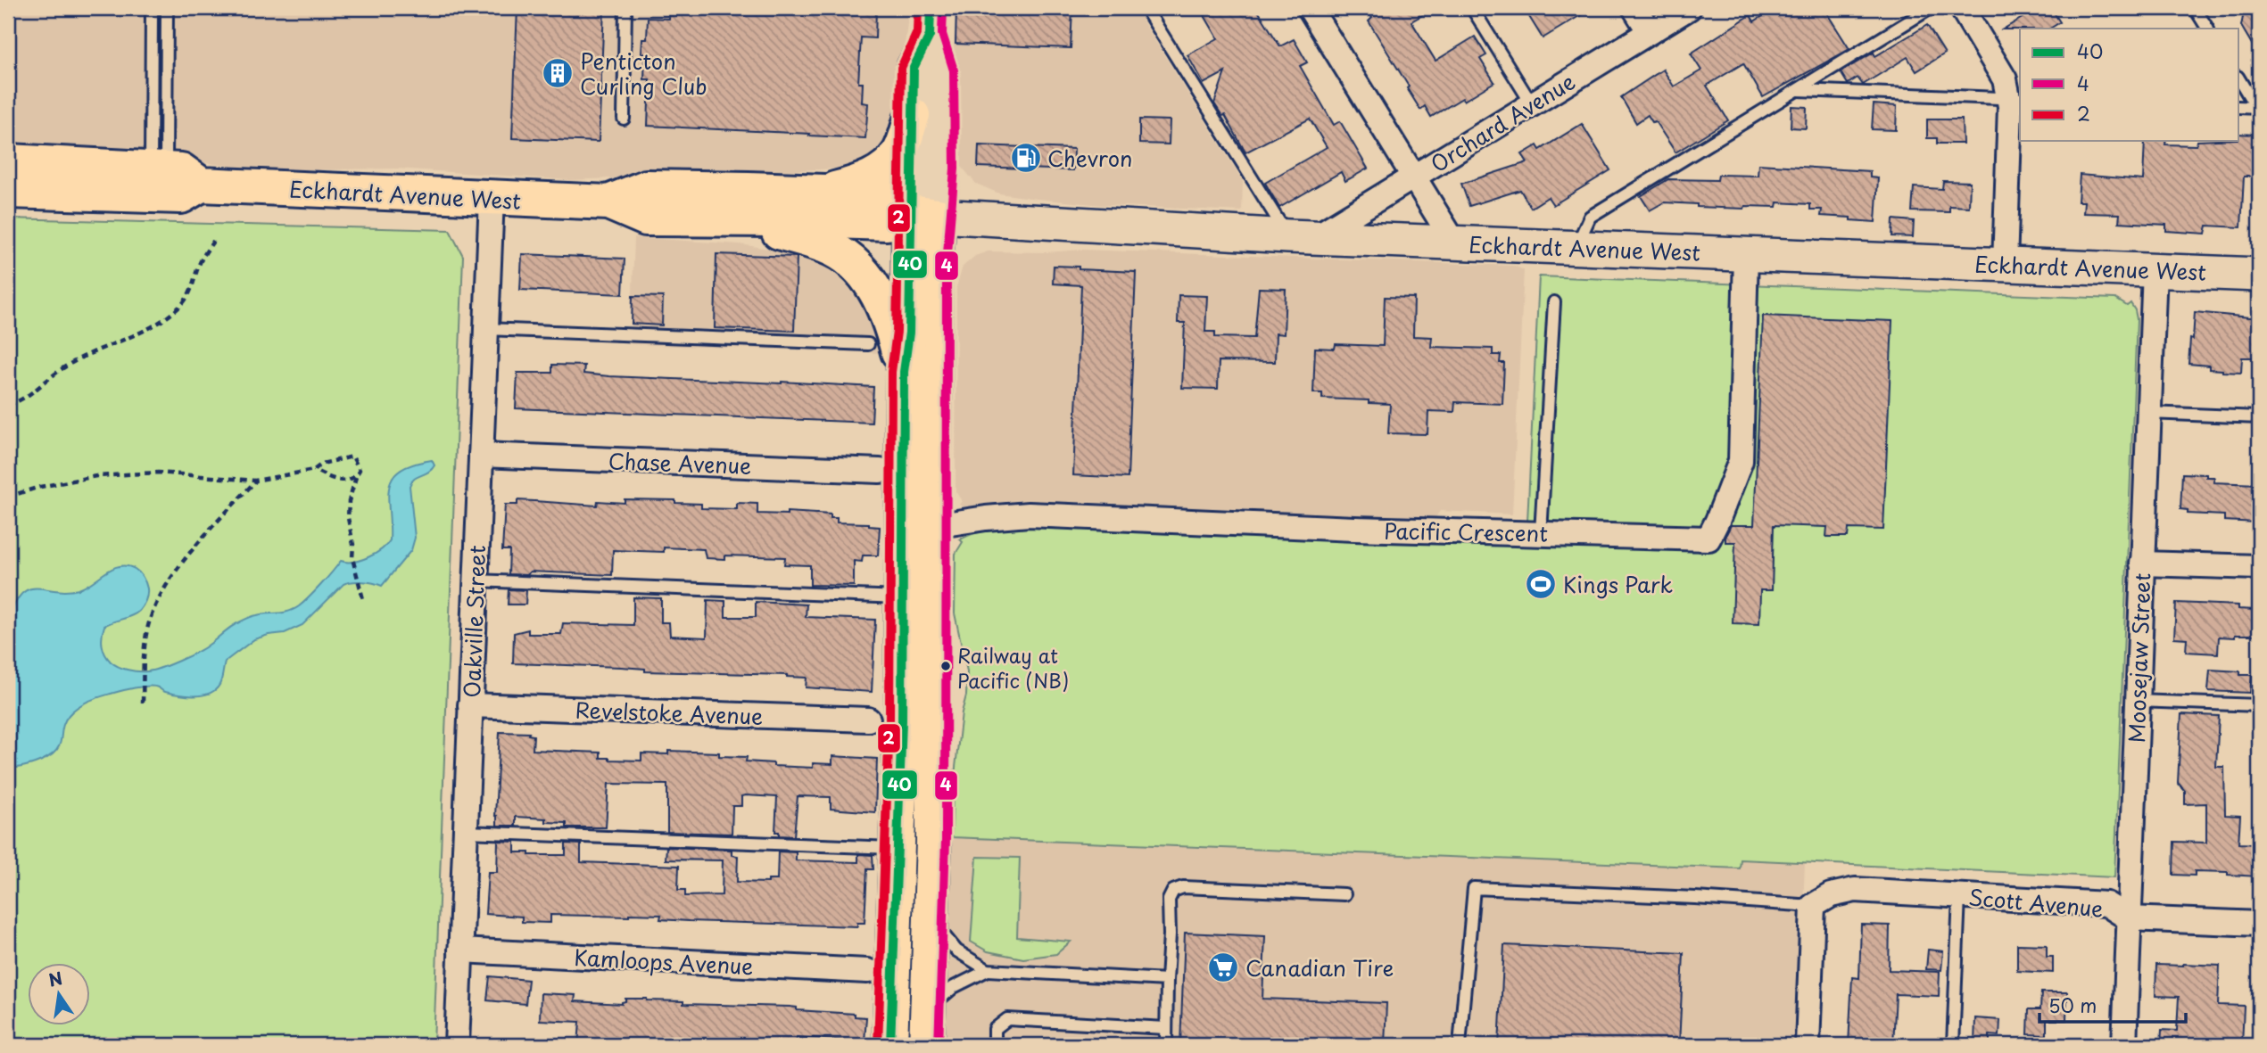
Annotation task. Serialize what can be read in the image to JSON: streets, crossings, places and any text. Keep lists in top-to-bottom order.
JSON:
{
  "streets": {
    "highway": ["Eckhardt Avenue West"],
    "street": [
      "Orchard Avenue",
      "Chase Avenue",
      "Pacific Crescent",
      "Oakville Street",
      "Moosejaw Street",
      "Revelstoke Avenue",
      "Scott Avenue",
      "Kamloops Avenue"
    ]
  },
  "crossings": [
    ["Orchard Avenue", "Eckhardt Avenue West"],
    ["Eckhardt Avenue West", "Pacific Crescent"],
    ["Eckhardt Avenue West", "Oakville Street"],
    ["Eckhardt Avenue West", "Moosejaw Street"],
    ["Chase Avenue", "Oakville Street"],
    ["Oakville Street", "Revelstoke Avenue"],
    ["Oakville Street", "Kamloops Avenue"],
    ["Moosejaw Street", "Scott Avenue"]
  ],
  "places": {
    "building": ["Penticton Curling Club"],
    "fuel station": ["Chevron"],
    "sports": ["Kings Park"],
    "other": ["Railway at Pacific (NB)"],
    "supermarket": ["Canadian Tire"]
  },
  "lines": ["transit line 40", "transit line 4", "transit line 2"],
  "legend": ["40", "4", "2"],
  "scale_bar": "50 m",
  "north": "top"
}
